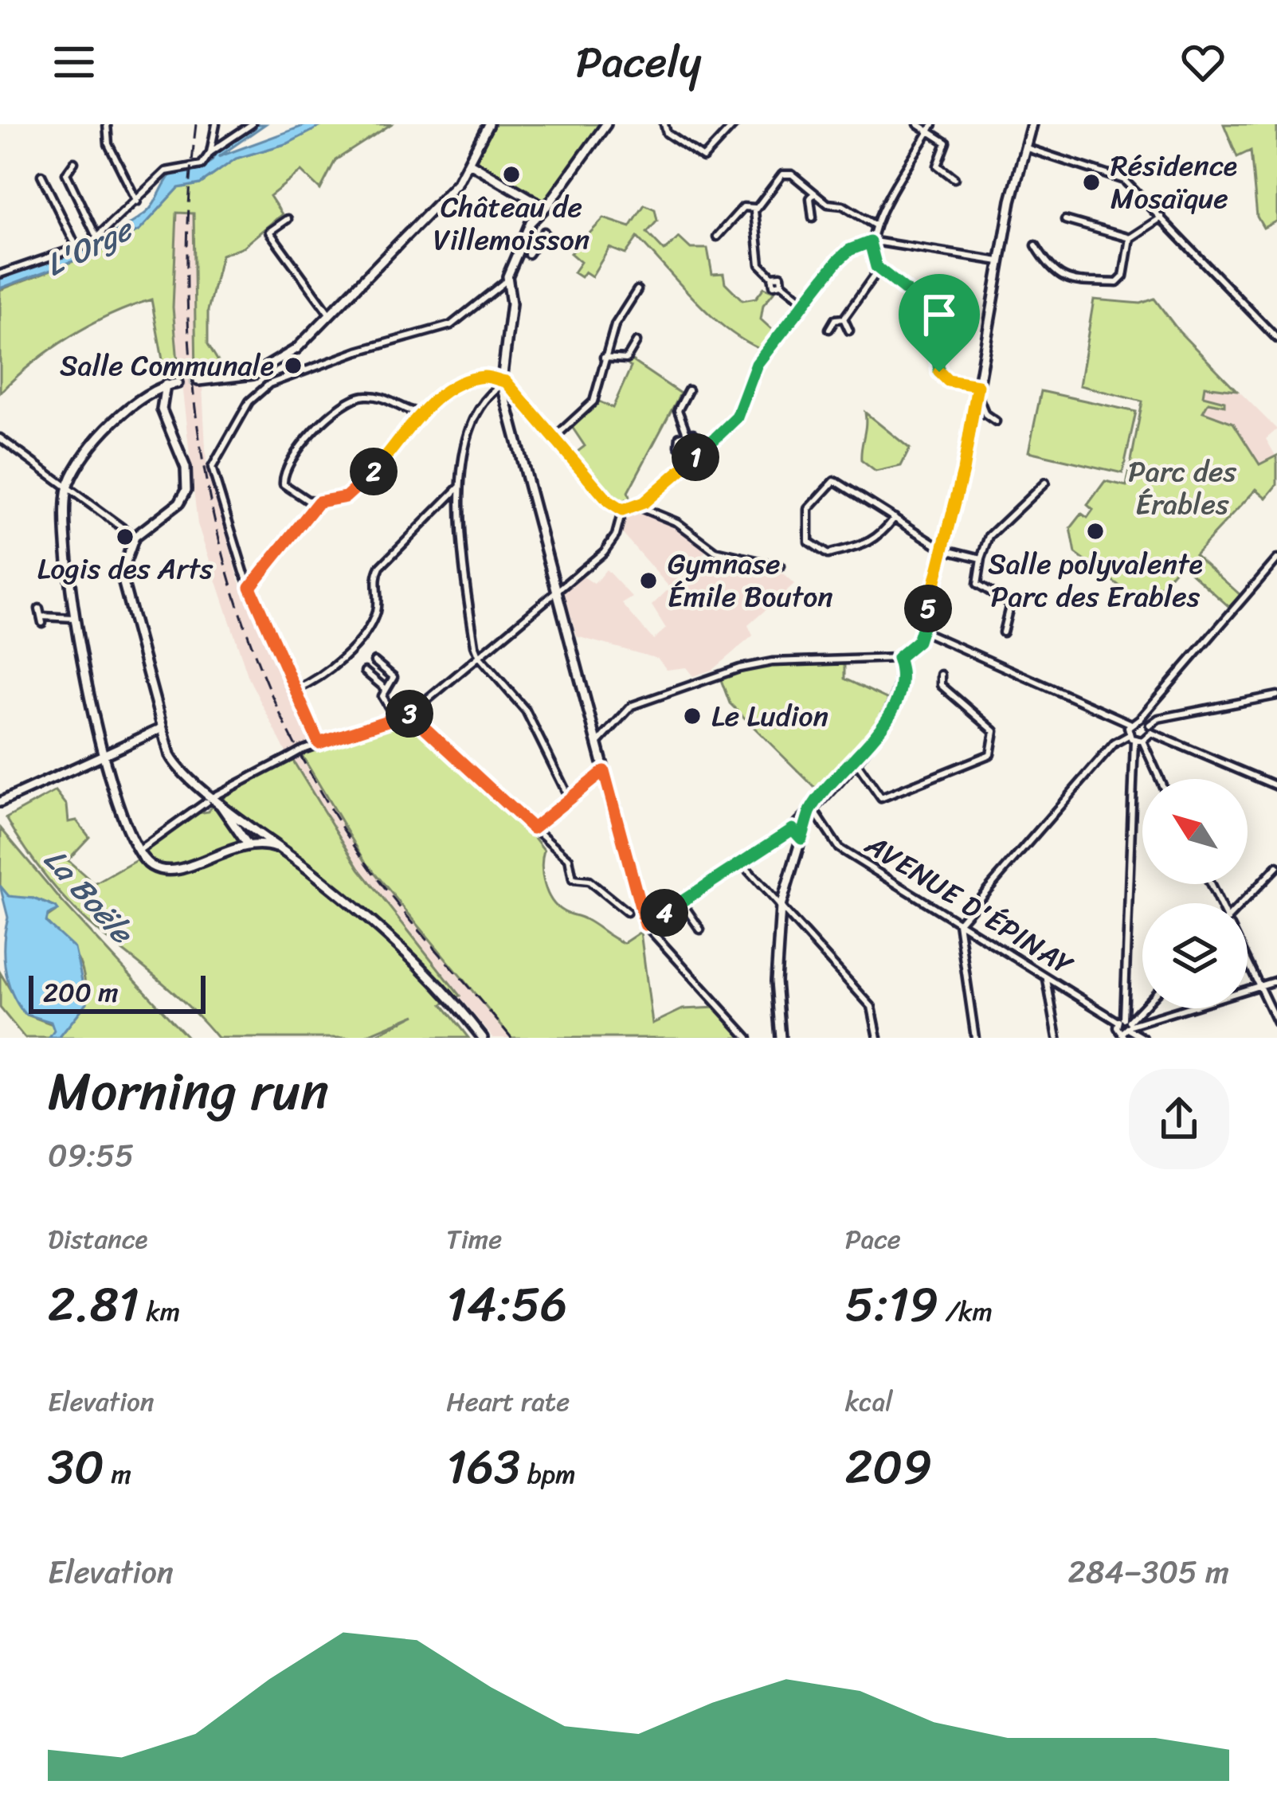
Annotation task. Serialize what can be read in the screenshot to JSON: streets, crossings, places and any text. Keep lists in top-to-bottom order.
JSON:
{
  "streets": {
    "street": ["AVENUE D'ÉPINAY"]
  },
  "water": ["L'Orge", "La Boële"],
  "parks": ["Parc des Érables"],
  "places": [
    "Château de Villemoisson",
    "Résidence Mosaïque",
    "Salle Communale",
    "Salle polyvalente Parc des Erables",
    "Logis des Arts",
    "Gymnase Émile Bouton",
    "Le Ludion"
  ],
  "scale_bar": "200 m",
  "north": "top left",
  "page": {
    "header": "Pacely",
    "pins": [
      "1",
      "2",
      "5",
      "3",
      "4"
    ],
    "scale": "200 m",
    "heading": ["Morning run", "09:55"],
    "stats": [
      ["Distance", "2.81 km"],
      ["Time", "14:56"],
      ["Pace", "5:19 /km"],
      ["Elevation", "30 m"],
      ["Heart rate", "163 bpm"],
      ["kcal", "209"]
    ],
    "chart": ["Elevation", "284–305 m"]
  }
}
